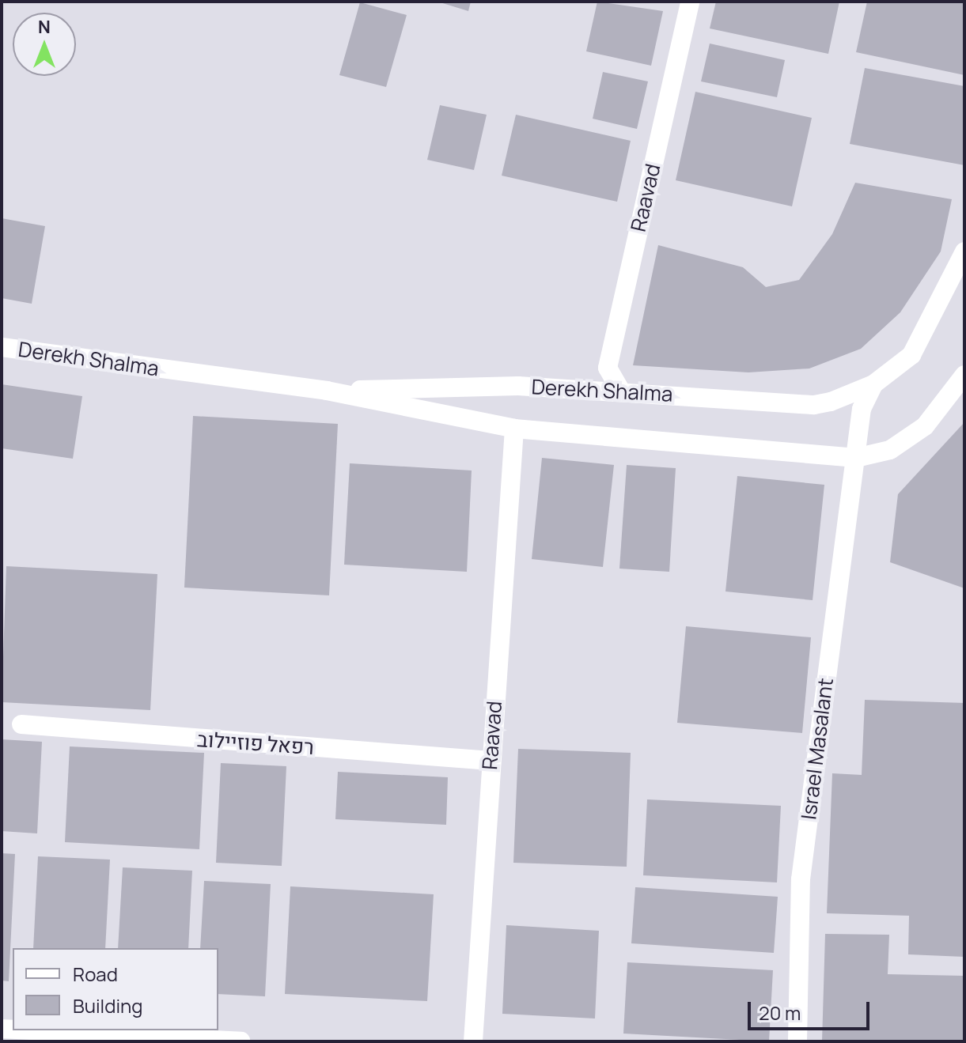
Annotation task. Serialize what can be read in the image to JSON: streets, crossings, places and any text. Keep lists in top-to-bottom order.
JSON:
{
  "streets": {
    "street": [
      "Raavad",
      "Derekh Shalma",
      "רפאל פוזיילוב",
      "Israel Masalant"
    ]
  },
  "crossings": [
    ["Raavad", "Derekh Shalma"],
    ["Raavad", "רפאל פוזיילוב"],
    ["Derekh Shalma", "Israel Masalant"]
  ],
  "legend": ["Road", "Building"],
  "scale_bar": "20 m",
  "north": "top"
}
